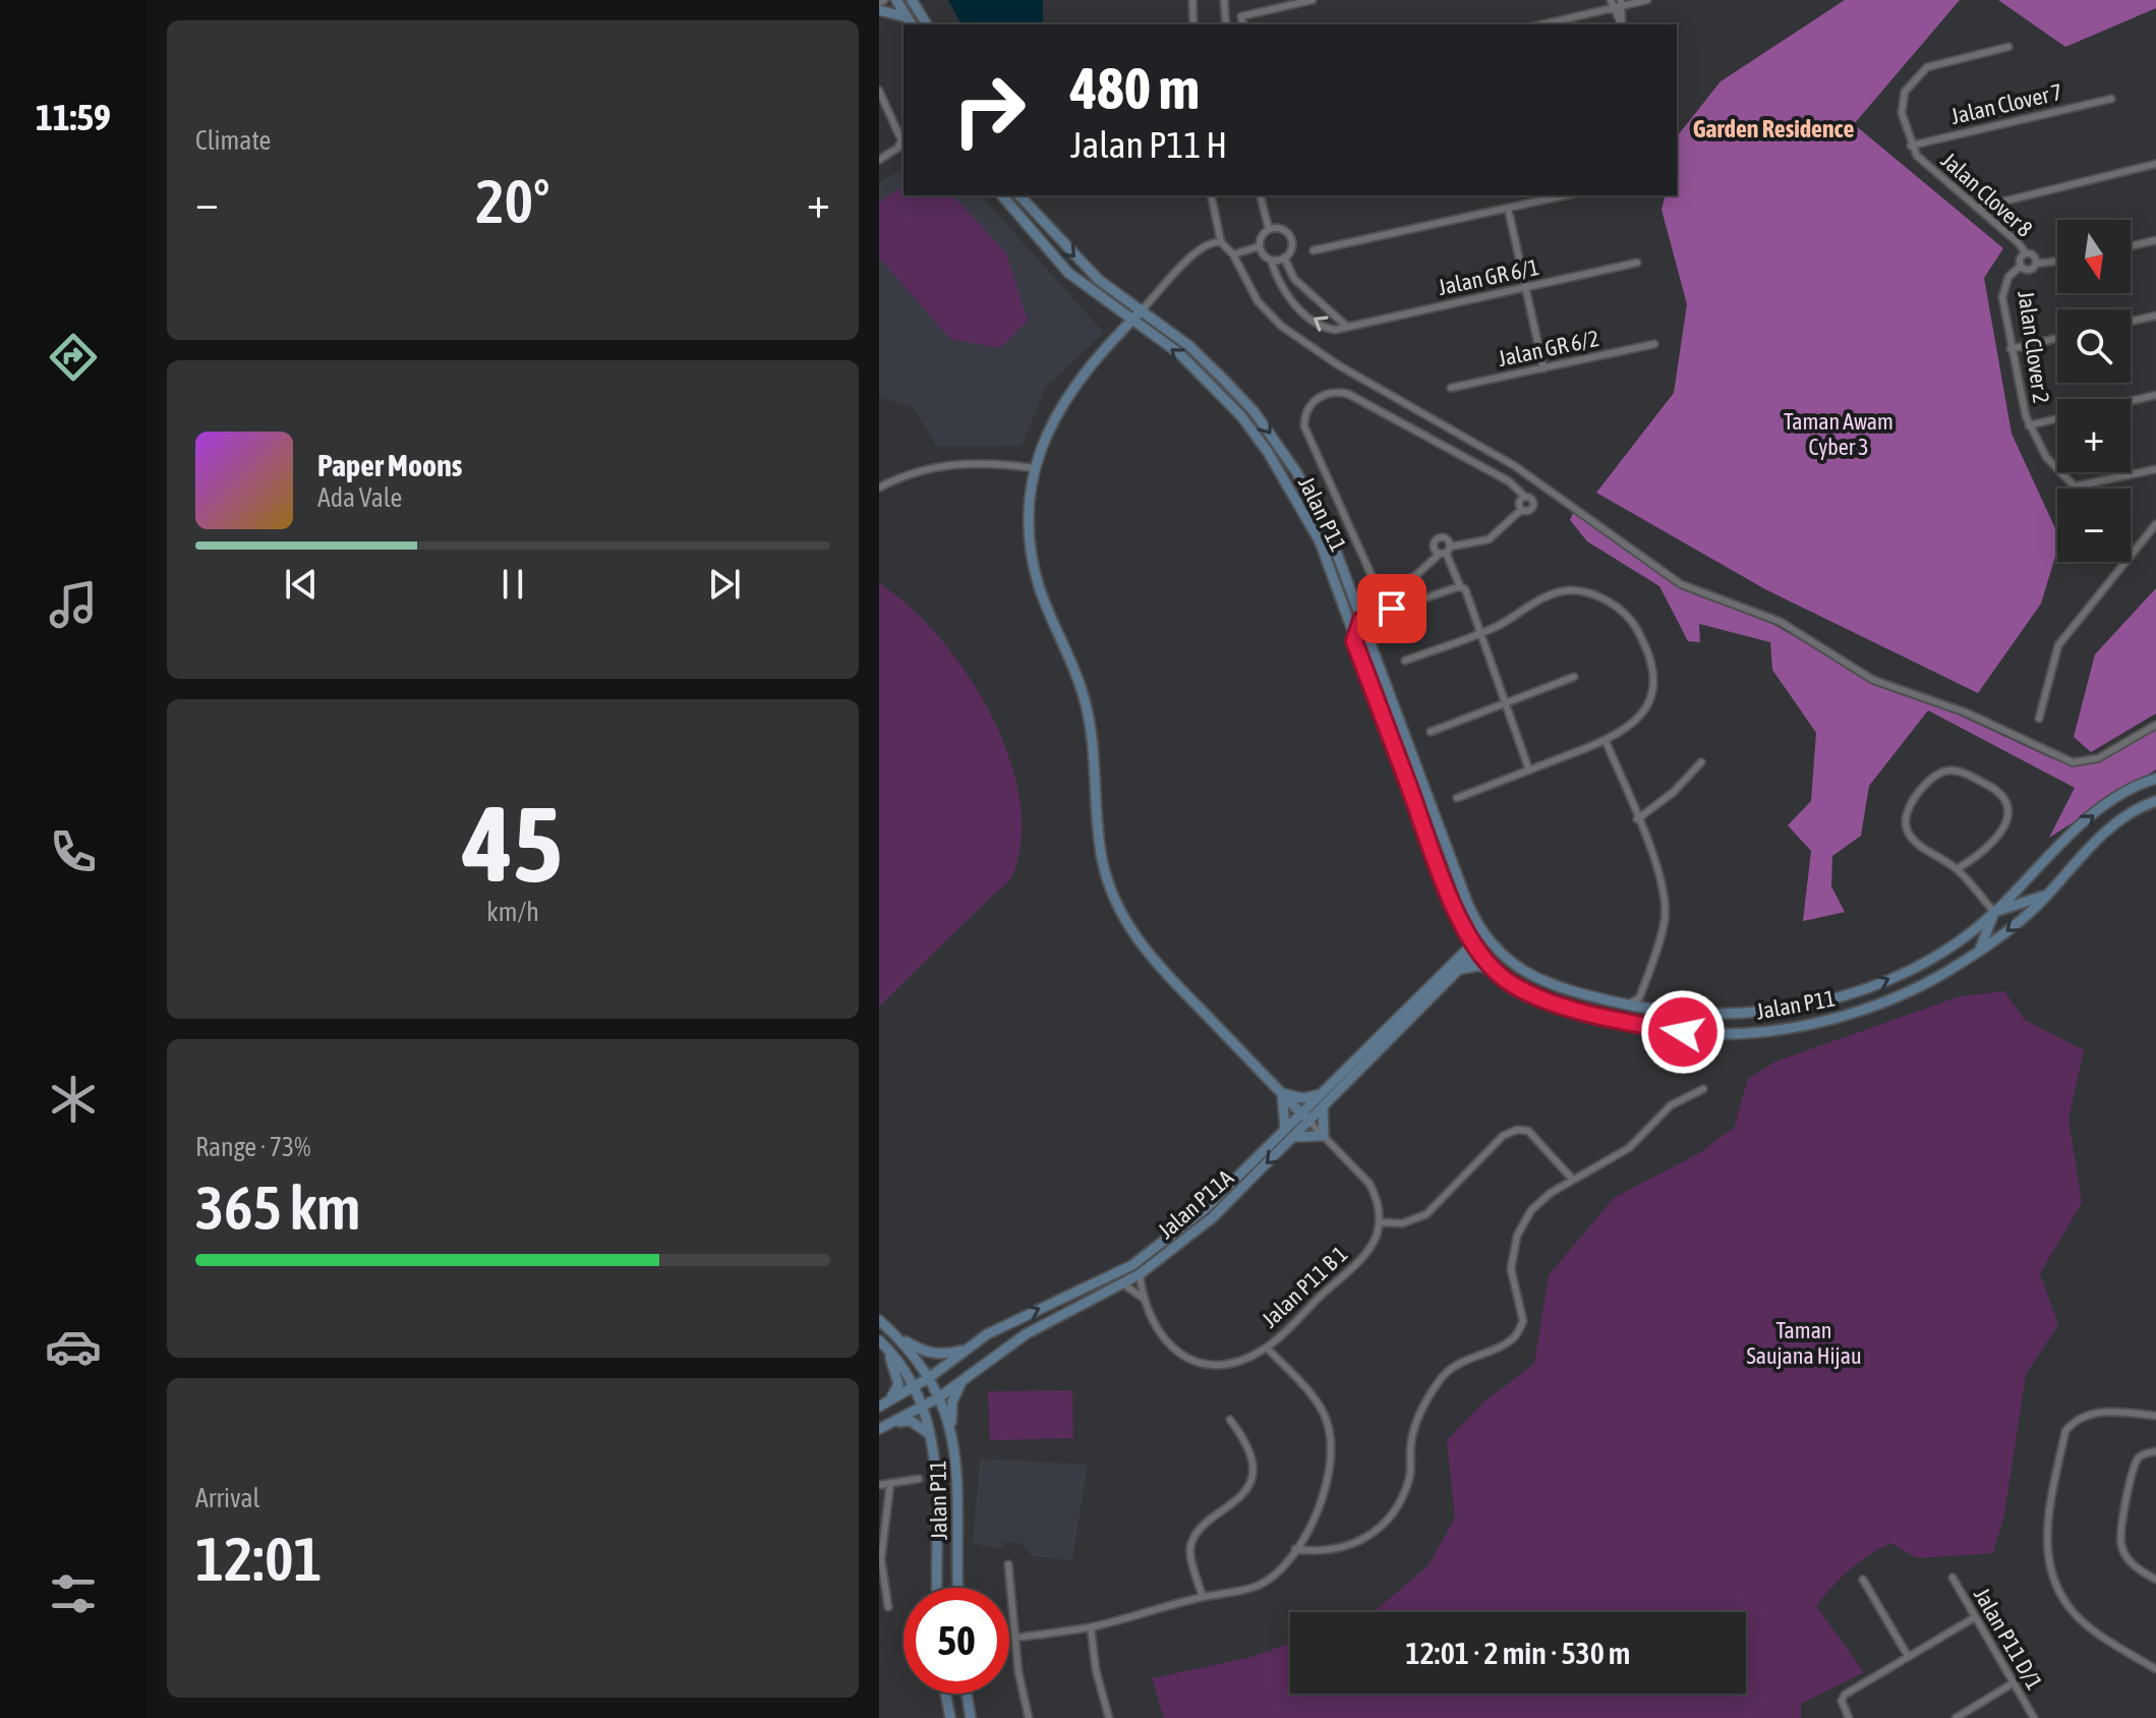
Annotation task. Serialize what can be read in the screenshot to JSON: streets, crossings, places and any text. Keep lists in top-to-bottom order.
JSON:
{
  "streets": {
    "main road": ["Jalan P11", "Jalan P11A"],
    "street": [
      "Jalan Clover 7",
      "Jalan Clover 8",
      "Jalan GR 6/1",
      "Jalan Clover 2",
      "Jalan GR 6/2",
      "Jalan P11 B 1",
      "Jalan P11 D/1"
    ]
  },
  "crossings": [
    ["Jalan Clover 7", "Jalan Clover 8"],
    ["Jalan Clover 8", "Jalan Clover 2"],
    ["Jalan P11", "Jalan P11A"],
    ["Jalan P11A", "Jalan P11 B 1"]
  ],
  "districts": ["Garden Residence"],
  "parks": ["Taman Awam Cyber 3", "Taman Saujana Hijau"],
  "north": "bottom",
  "page": {
    "tabs": "11:59",
    "tile": [
      "Climate",
      ["45", "km/h"],
      ["Range · 73%", "365 km"],
      ["Arrival", "12:01"]
    ],
    "turn": ["480 m", "Jalan P11 H"],
    "heat": ["−", "20°", "+"],
    "map_buttons": ["+", "−"],
    "song": ["Paper Moons", "Ada Vale"],
    "limit": "50",
    "trip": "12:01 · 2 min · 530 m"
  }
}
